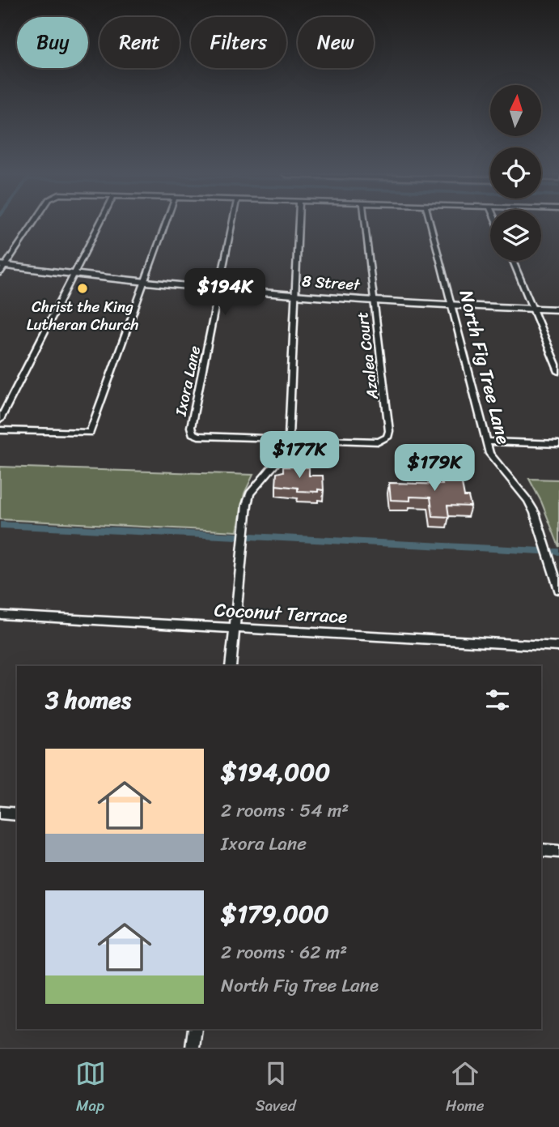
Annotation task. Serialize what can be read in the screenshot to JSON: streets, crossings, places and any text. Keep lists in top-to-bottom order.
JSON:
{
  "streets": {
    "street": [
      "8 Street",
      "Azalea Court",
      "North Fig Tree Lane",
      "Ixora Lane",
      "Coconut Terrace"
    ]
  },
  "crossings": [
    ["8 Street", "Azalea Court"],
    ["8 Street", "North Fig Tree Lane"],
    ["8 Street", "Ixora Lane"],
    ["Azalea Court", "Ixora Lane"]
  ],
  "places": ["Christ the King Lutheran Church"],
  "north": "top",
  "page": {
    "chip": [
      "Buy",
      "Rent",
      "Filters",
      "New"
    ],
    "price": ["$194K", "$177K", "$179K"],
    "heading": "3 homes",
    "list": [
      {
        "name": "$194,000",
        "note": "2 rooms · 54 m² · Ixora Lane"
      },
      {
        "name": "$179,000",
        "note": "2 rooms · 62 m² · North Fig Tree Lane"
      }
    ],
    "tabs": ["Map", "Saved", "Home"]
  }
}
